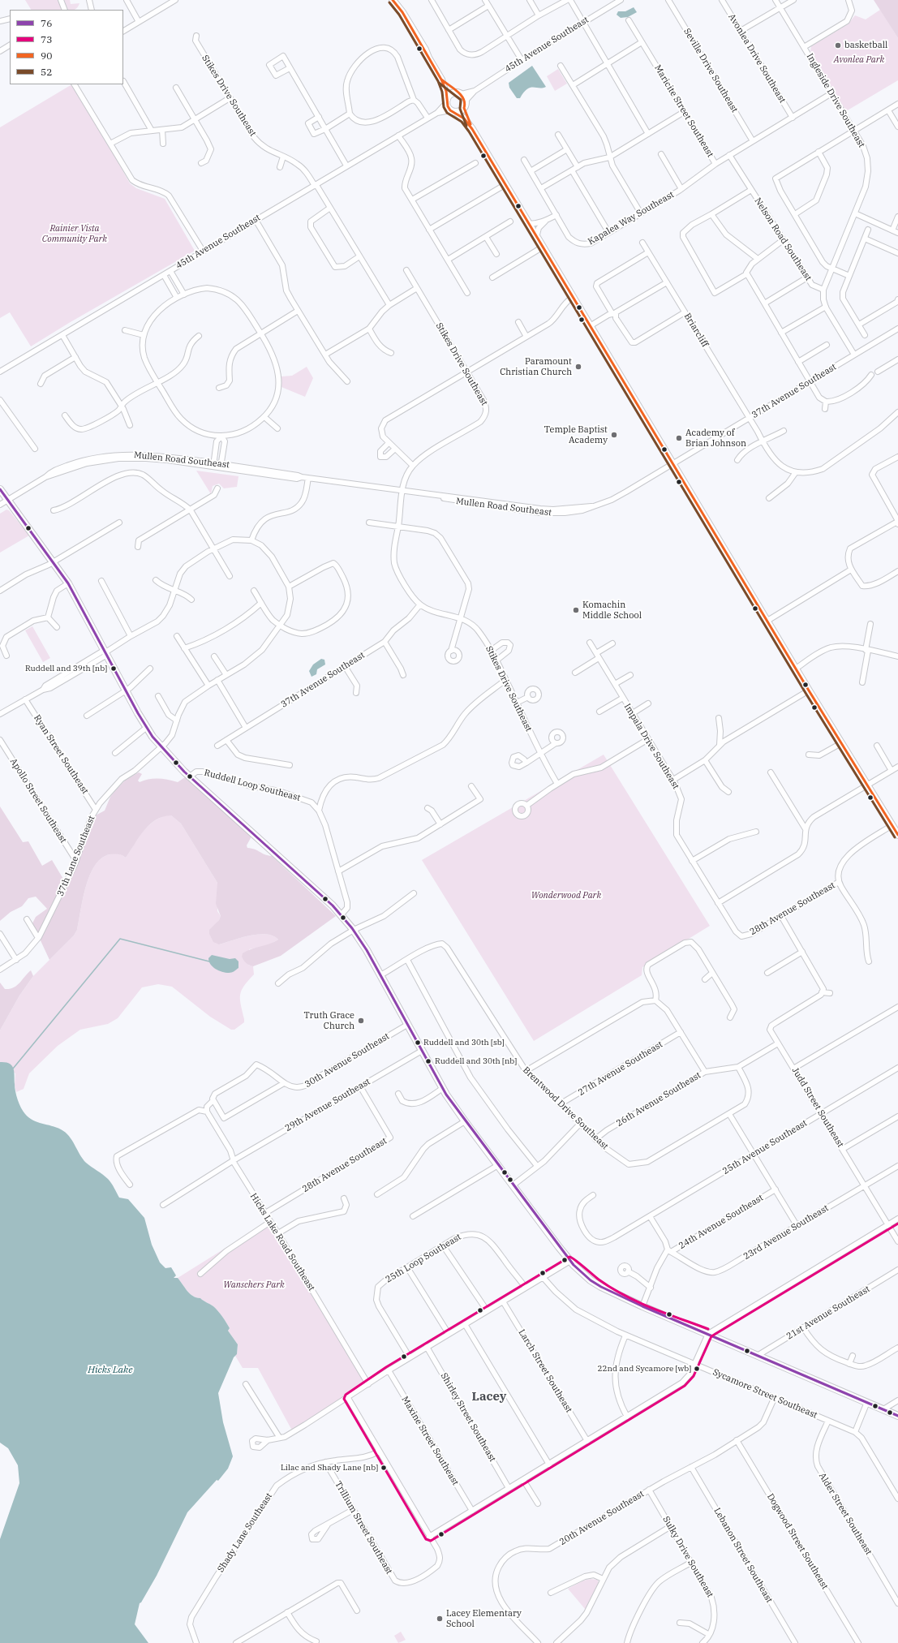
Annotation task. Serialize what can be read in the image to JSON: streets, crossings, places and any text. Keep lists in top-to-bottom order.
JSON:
{
  "streets": {
    "street": [
      "45th Avenue Southeast",
      "Avonlea Drive Southeast",
      "Seville Drive Southeast",
      "Stikes Drive Southeast",
      "Ingleside Drive Southeast",
      "Maricite Street Southeast",
      "Kapalea Way Southeast",
      "Nelson Road Southeast",
      "Briarcliff",
      "37th Avenue Southeast",
      "Mullen Road Southeast",
      "Impala Drive Southeast",
      "Ryan Street Southeast",
      "Ruddell Loop Southeast",
      "Apollo Street Southeast",
      "37th Lane Southeast",
      "28th Avenue Southeast",
      "30th Avenue Southeast",
      "27th Avenue Southeast",
      "26th Avenue Southeast",
      "29th Avenue Southeast",
      "Judd Street Southeast",
      "Brentwood Drive Southeast",
      "25th Avenue Southeast",
      "24th Avenue Southeast",
      "23rd Avenue Southeast",
      "Hicks Lake Road Southeast",
      "25th Loop Southeast",
      "21st Avenue Southeast",
      "Larch Street Southeast",
      "Sycamore Street Southeast",
      "Shirley Street Southeast",
      "Maxine Street Southeast",
      "Alder Street Southeast",
      "20th Avenue Southeast",
      "Trillium Street Southeast",
      "Shady Lane Southeast",
      "Dogwood Street Southeast",
      "Lebanon Street Southeast",
      "Sulky Drive Southeast"
    ]
  },
  "crossings": [
    ["45th Avenue Southeast", "Stikes Drive Southeast"],
    ["Stikes Drive Southeast", "37th Avenue Southeast"],
    ["Stikes Drive Southeast", "Mullen Road Southeast"],
    ["Ingleside Drive Southeast", "Nelson Road Southeast"],
    ["Maricite Street Southeast", "Kapalea Way Southeast"],
    ["Briarcliff", "37th Avenue Southeast"],
    ["37th Avenue Southeast", "Mullen Road Southeast"],
    ["Impala Drive Southeast", "28th Avenue Southeast"],
    ["Ryan Street Southeast", "37th Lane Southeast"],
    ["Apollo Street Southeast", "37th Lane Southeast"],
    ["28th Avenue Southeast", "29th Avenue Southeast"],
    ["28th Avenue Southeast", "Hicks Lake Road Southeast"],
    ["27th Avenue Southeast", "Brentwood Drive Southeast"],
    ["26th Avenue Southeast", "Judd Street Southeast"],
    ["26th Avenue Southeast", "Brentwood Drive Southeast"],
    ["29th Avenue Southeast", "Hicks Lake Road Southeast"],
    ["Judd Street Southeast", "25th Avenue Southeast"],
    ["Judd Street Southeast", "23rd Avenue Southeast"],
    ["24th Avenue Southeast", "23rd Avenue Southeast"],
    ["Sycamore Street Southeast", "Alder Street Southeast"],
    ["Sycamore Street Southeast", "20th Avenue Southeast"],
    ["20th Avenue Southeast", "Dogwood Street Southeast"],
    ["20th Avenue Southeast", "Lebanon Street Southeast"],
    ["20th Avenue Southeast", "Sulky Drive Southeast"],
    ["Trillium Street Southeast", "Shady Lane Southeast"]
  ],
  "districts": ["Lacey"],
  "water": ["Hicks Lake"],
  "parks": [
    "Avonlea Park",
    "Rainier Vista Community Park",
    "Wonderwood Park",
    "Wanschers Park"
  ],
  "places": [
    "basketball",
    "Paramount Christian Church",
    "Temple Baptist Academy",
    "Academy of Brian Johnson",
    "Komachin Middle School",
    "Ruddell and 39th [nb]",
    "Truth Grace Church",
    "Ruddell and 30th [sb]",
    "Ruddell and 30th [nb]",
    "22nd and Sycamore [wb]",
    "Lilac and Shady Lane [nb]",
    "Lacey Elementary School"
  ],
  "lines": [
    "transit line 90",
    "transit line 52",
    "transit line 76",
    "transit line 73"
  ],
  "legend": [
    "76",
    "73",
    "90",
    "52"
  ]
}
